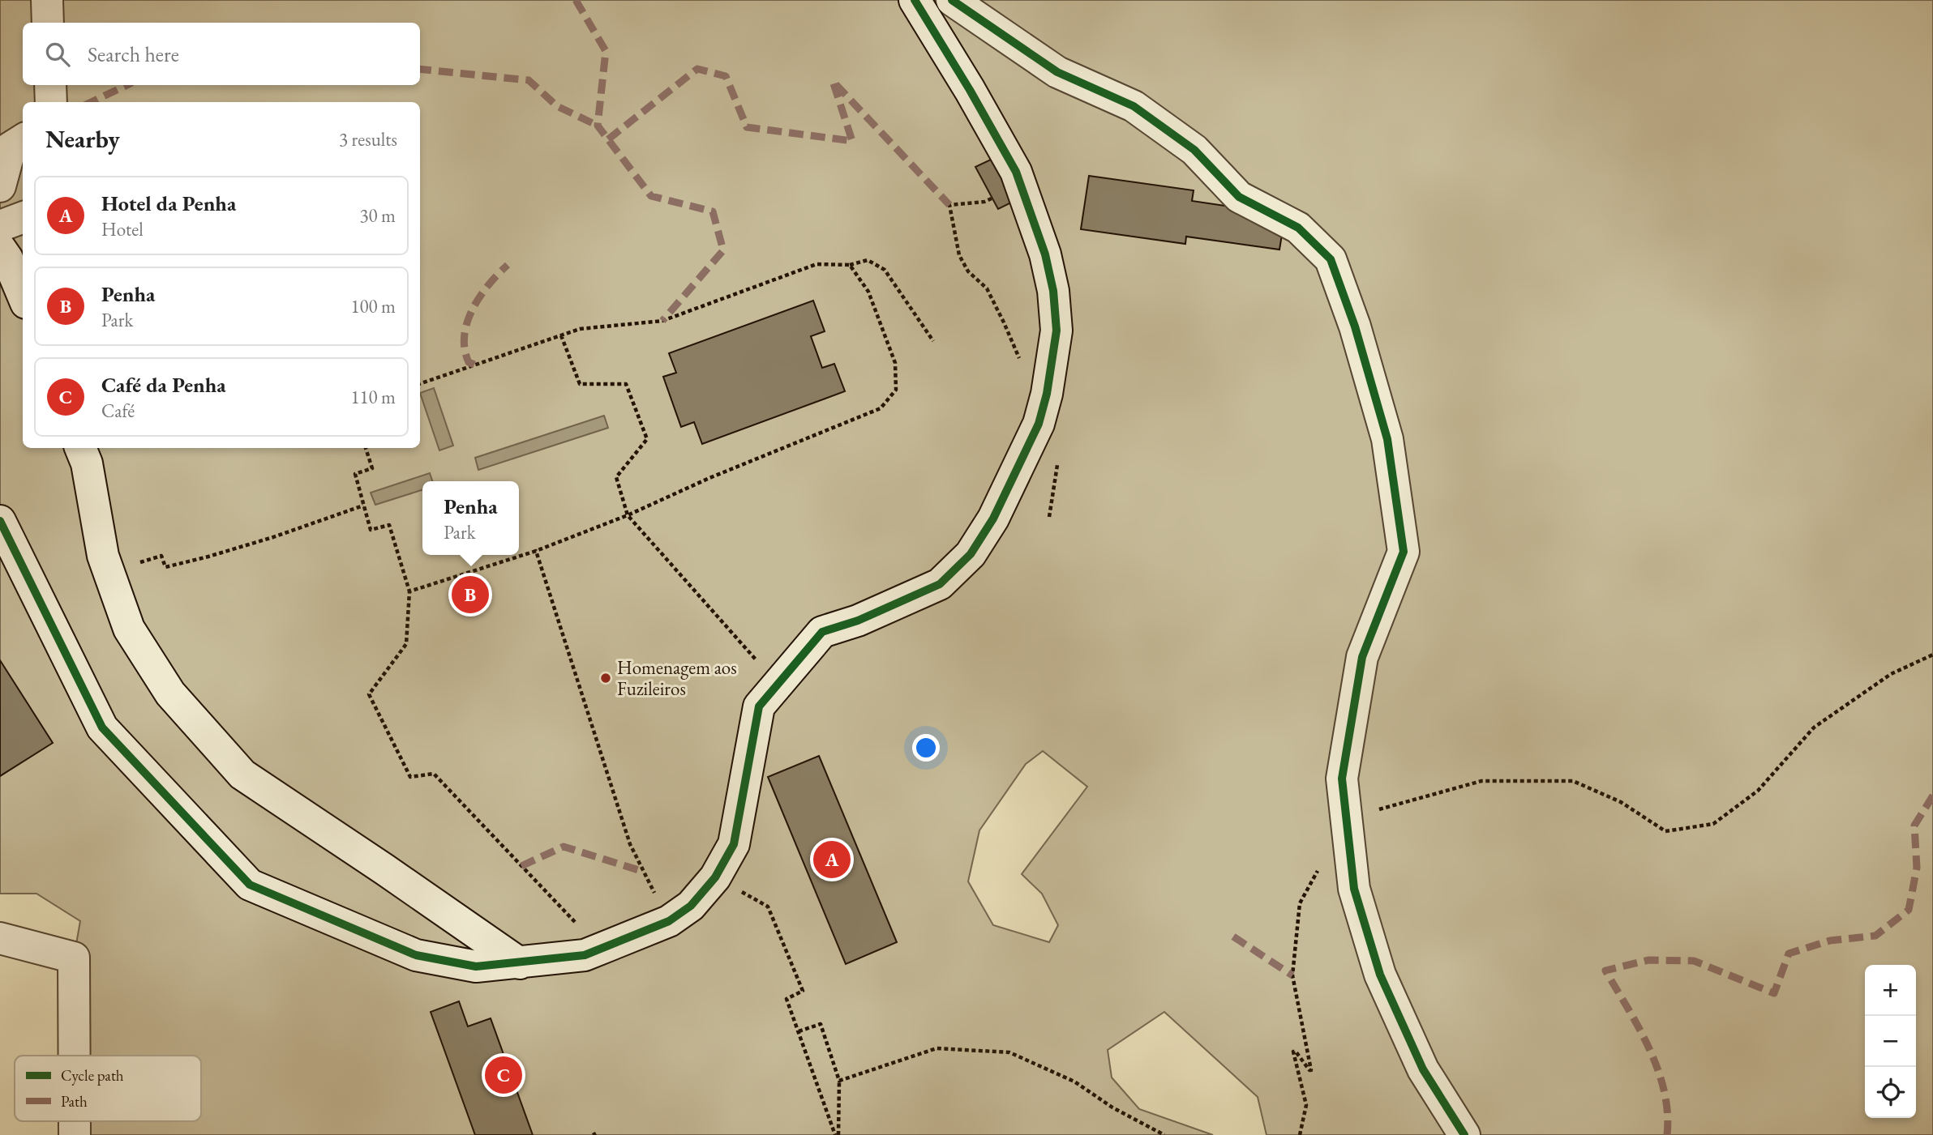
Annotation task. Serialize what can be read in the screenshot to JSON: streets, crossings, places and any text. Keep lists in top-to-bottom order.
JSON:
{
  "places": ["Homenagem aos Fuzileiros"],
  "legend": ["Cycle path", "Path"],
  "page": {
    "search": "Search here",
    "heading": ["Nearby", "3 results"],
    "list": [
      {
        "mark": "A",
        "name": "Hotel da Penha",
        "note": "Hotel",
        "value": "30 m"
      },
      {
        "mark": "B",
        "name": "Penha",
        "note": "Park",
        "value": "100 m"
      },
      {
        "mark": "C",
        "name": "Café da Penha",
        "note": "Café",
        "value": "110 m"
      }
    ],
    "popup": ["Penha", "Park"],
    "pins": ["B", "A", "C"],
    "map_buttons": ["+", "−"]
  }
}
